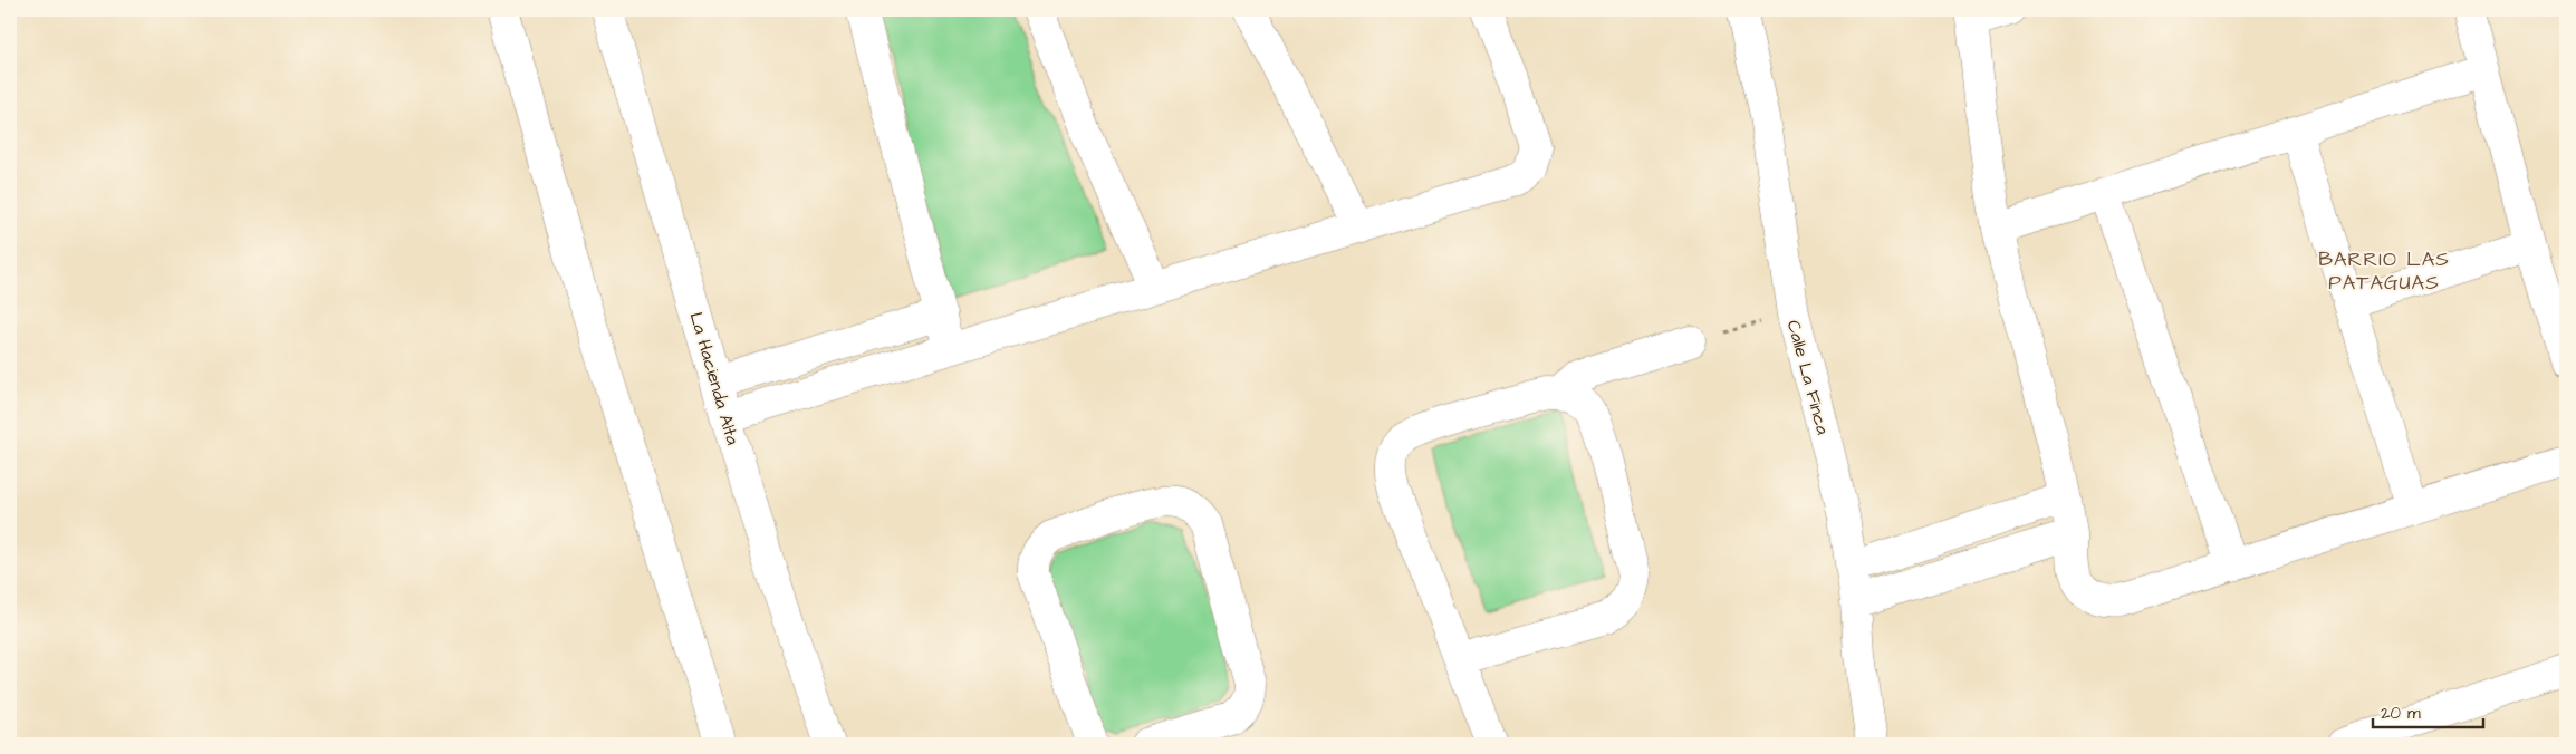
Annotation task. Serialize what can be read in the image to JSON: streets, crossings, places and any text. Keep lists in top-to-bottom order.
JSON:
{
  "streets": {
    "street": ["Calle La Finca", "La Hacienda Alta"]
  },
  "districts": ["BARRIO LAS PATAGUAS"],
  "scale_bar": "20 m"
}
